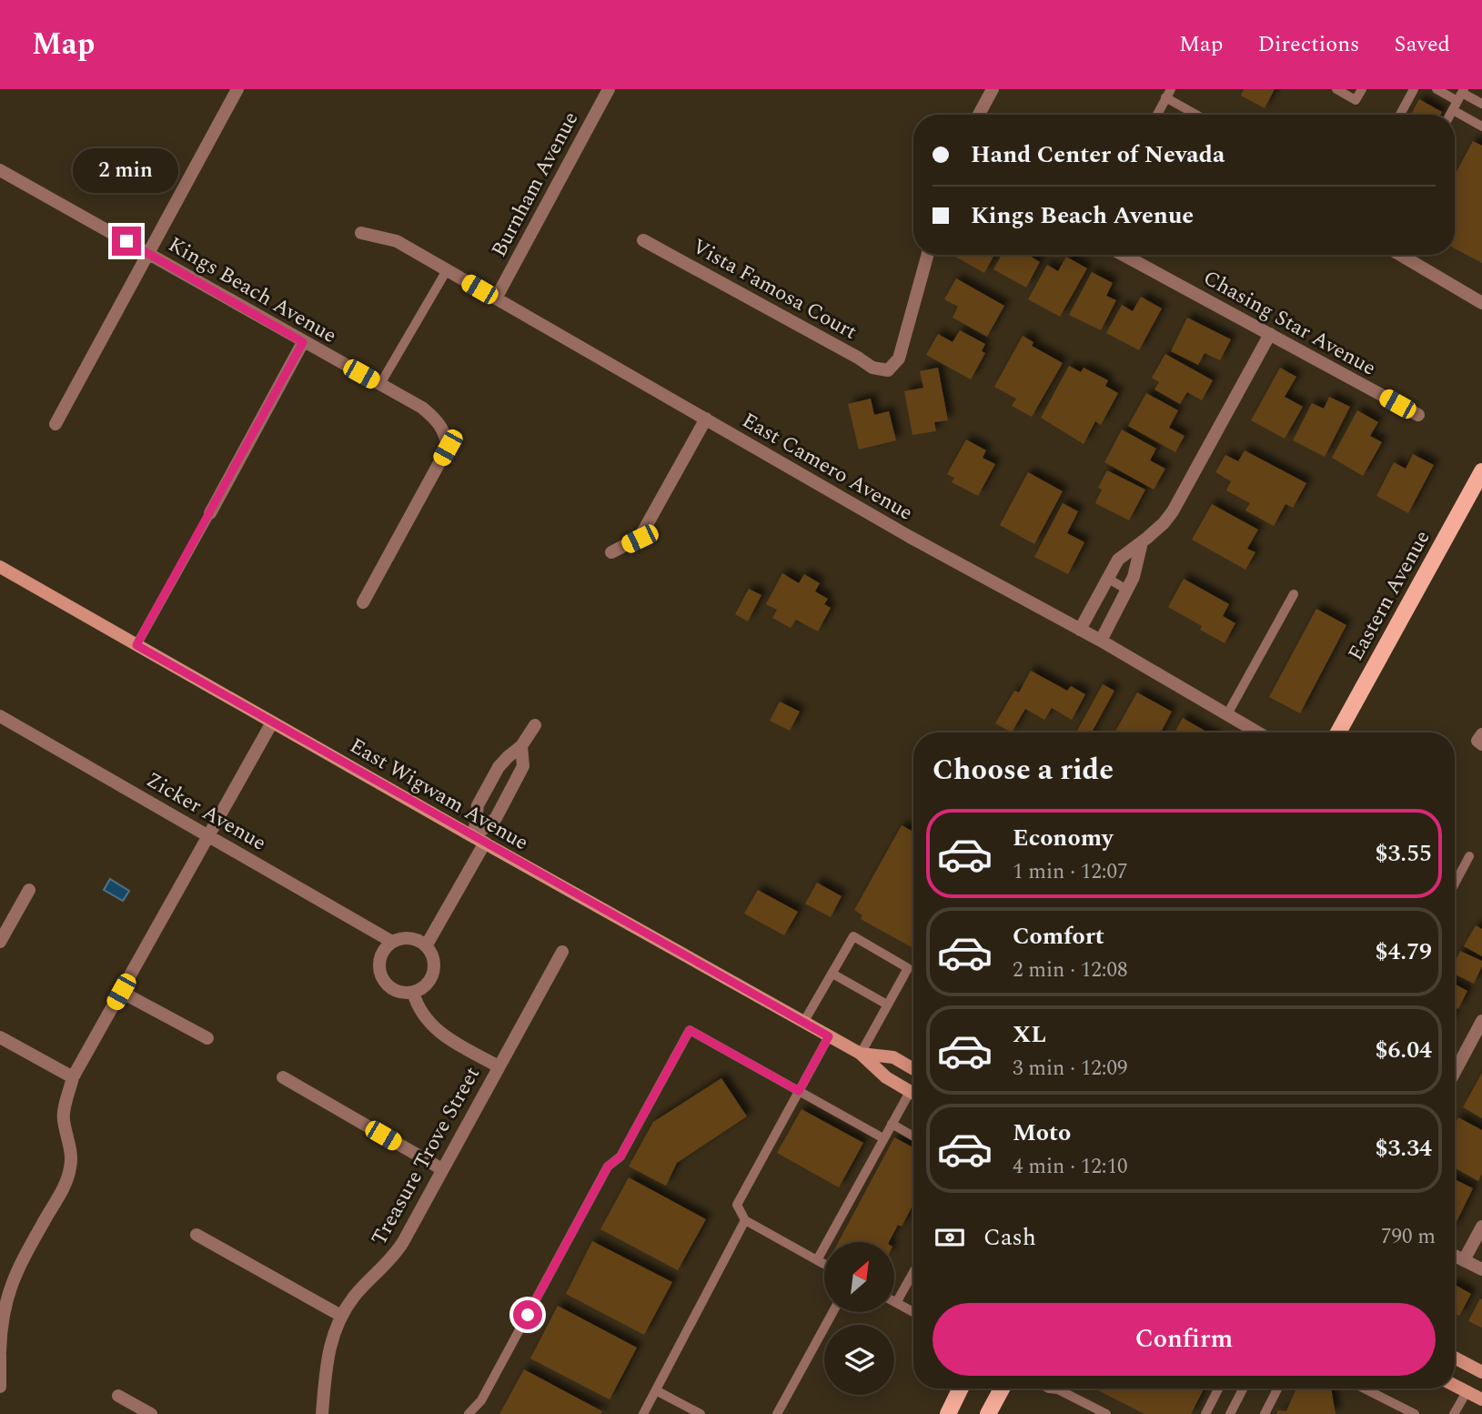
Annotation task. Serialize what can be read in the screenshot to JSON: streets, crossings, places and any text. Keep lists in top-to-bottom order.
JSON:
{
  "streets": {
    "main road": ["Eastern Avenue", "East Wigwam Avenue"],
    "street": [
      "Burnham Avenue",
      "Vista Famosa Court",
      "Kings Beach Avenue",
      "Chasing Star Avenue",
      "East Camero Avenue",
      "Zicker Avenue",
      "Treasure Trove Street"
    ]
  },
  "crossings": [
    ["Burnham Avenue", "East Camero Avenue"]
  ],
  "north": "top right",
  "page": {
    "header": "Map",
    "nav": ["Map", "Directions", "Saved"],
    "banner": ["Hand Center of Nevada", "Kings Beach Avenue"],
    "bubble": "2 min",
    "heading": "Choose a ride",
    "list": [
      {
        "name": "Economy",
        "note": "1 min · 12:07",
        "value": "$3.55"
      },
      {
        "name": "Comfort",
        "note": "2 min · 12:08",
        "value": "$4.79"
      },
      {
        "name": "XL",
        "note": "3 min · 12:09",
        "value": "$6.04"
      },
      {
        "name": "Moto",
        "note": "4 min · 12:10",
        "value": "$3.34"
      }
    ],
    "pay": ["Cash", "790 m"],
    "buttons": "Confirm"
  }
}
